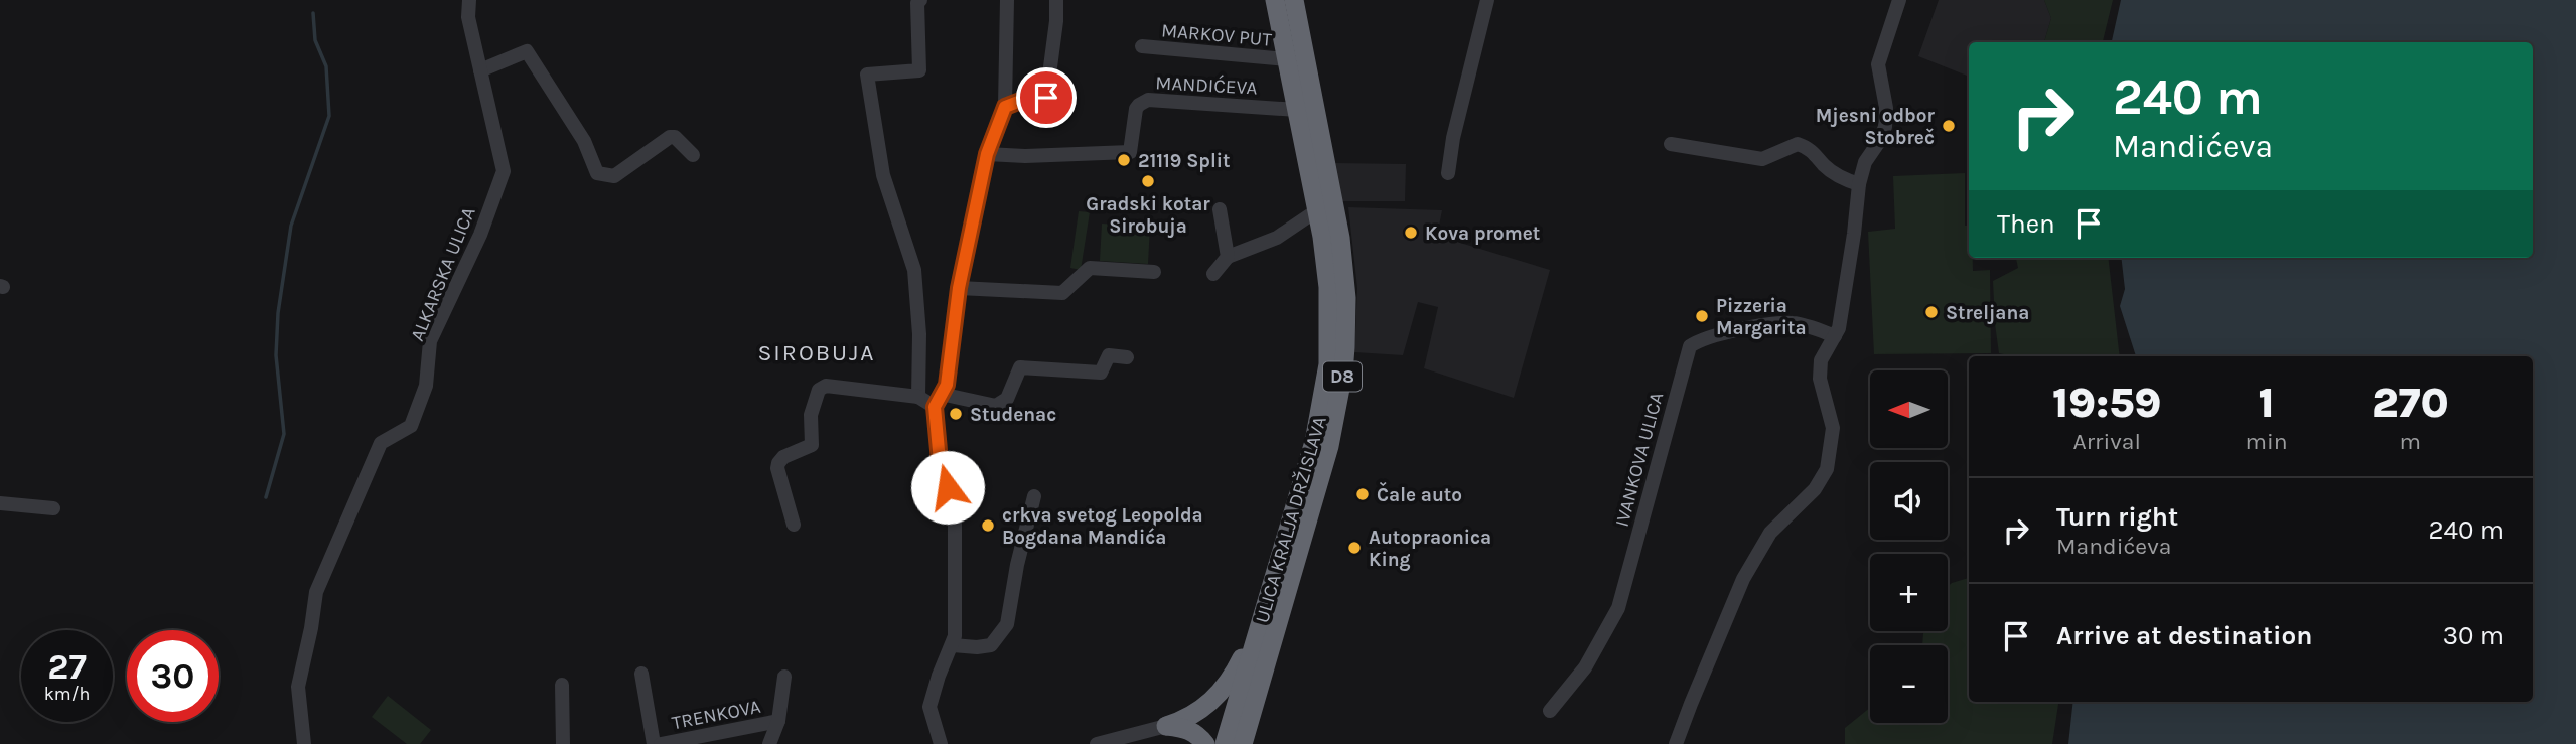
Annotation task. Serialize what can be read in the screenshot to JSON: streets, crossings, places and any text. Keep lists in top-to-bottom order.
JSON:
{
  "streets": {
    "highway": ["D8", "ULICA KRALJA DRŽISLAVA"],
    "street": [
      "MARKOV PUT",
      "MANDIĆEVA",
      "ALKARSKA ULICA",
      "IVANKOVA ULICA",
      "TRENKOVA"
    ]
  },
  "crossings": [
    ["MARKOV PUT", "ULICA KRALJA DRŽISLAVA"],
    ["MANDIĆEVA", "ULICA KRALJA DRŽISLAVA"]
  ],
  "districts": ["SIROBUJA"],
  "places": [
    "Mjesni odbor Stobreč",
    "21119 Split",
    "Gradski kotar Sirobuja",
    "Kova promet",
    "Streljana",
    "Pizzeria Margarita",
    "Studenac",
    "Čale auto",
    "crkva svetog Leopolda Bogdana Mandića",
    "Autopraonica King"
  ],
  "north": "left",
  "page": {
    "turn": ["240 m", "Mandićeva"],
    "then": "Then",
    "eta": [
      "19:59",
      "Arrival",
      "1",
      "min",
      "270",
      "m"
    ],
    "map_buttons": ["+", "−"],
    "list": [
      {
        "name": "Turn right",
        "note": "Mandićeva",
        "value": "240 m"
      },
      {
        "name": "Arrive at destination",
        "value": "30 m"
      }
    ],
    "speed": "27 km/h",
    "limit": "30"
  }
}
